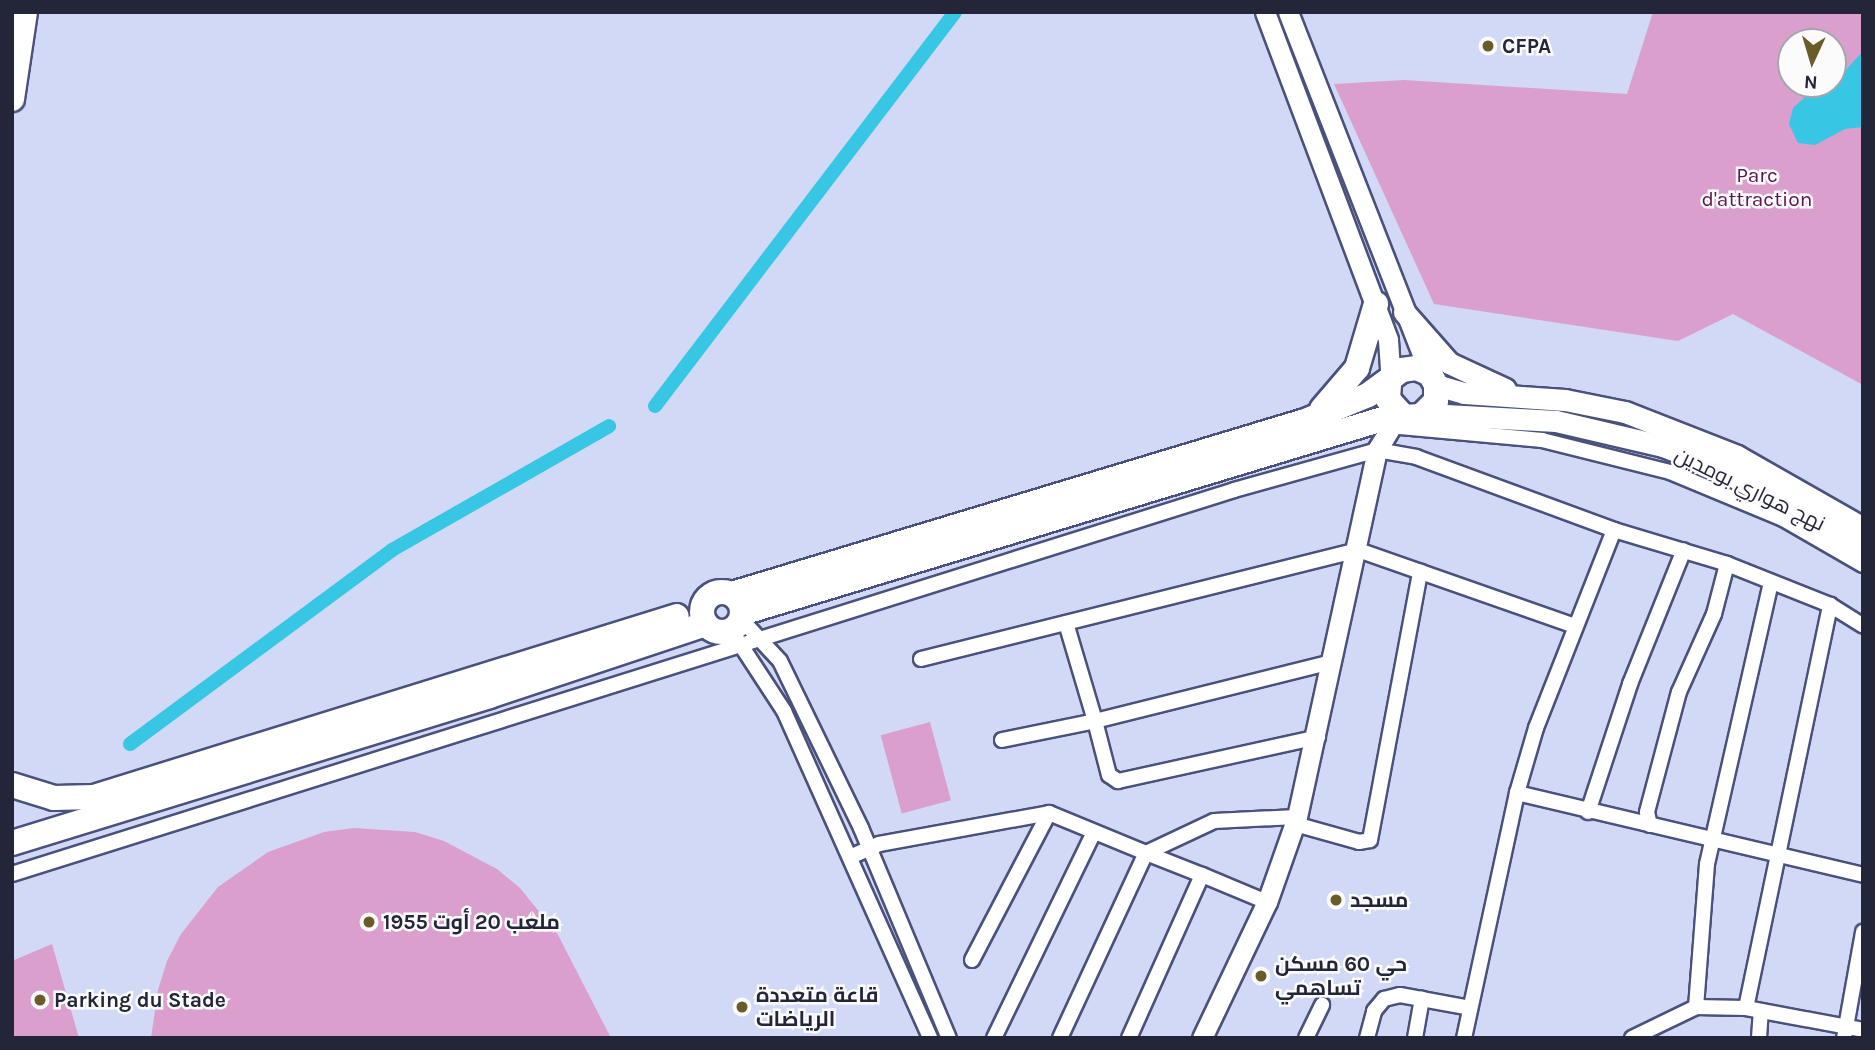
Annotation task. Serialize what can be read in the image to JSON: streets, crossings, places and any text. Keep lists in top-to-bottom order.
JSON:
{
  "streets": {
    "main road": ["نهج هواري بومدين"]
  },
  "parks": ["Parc d'attraction"],
  "places": [
    "CFPA",
    "مسجد",
    "ملعب 20 أوت 1955",
    "حي 60 مسكن تساهمي",
    "Parking du Stade",
    "قاعة متعددة الرياضات"
  ],
  "north": "bottom"
}
